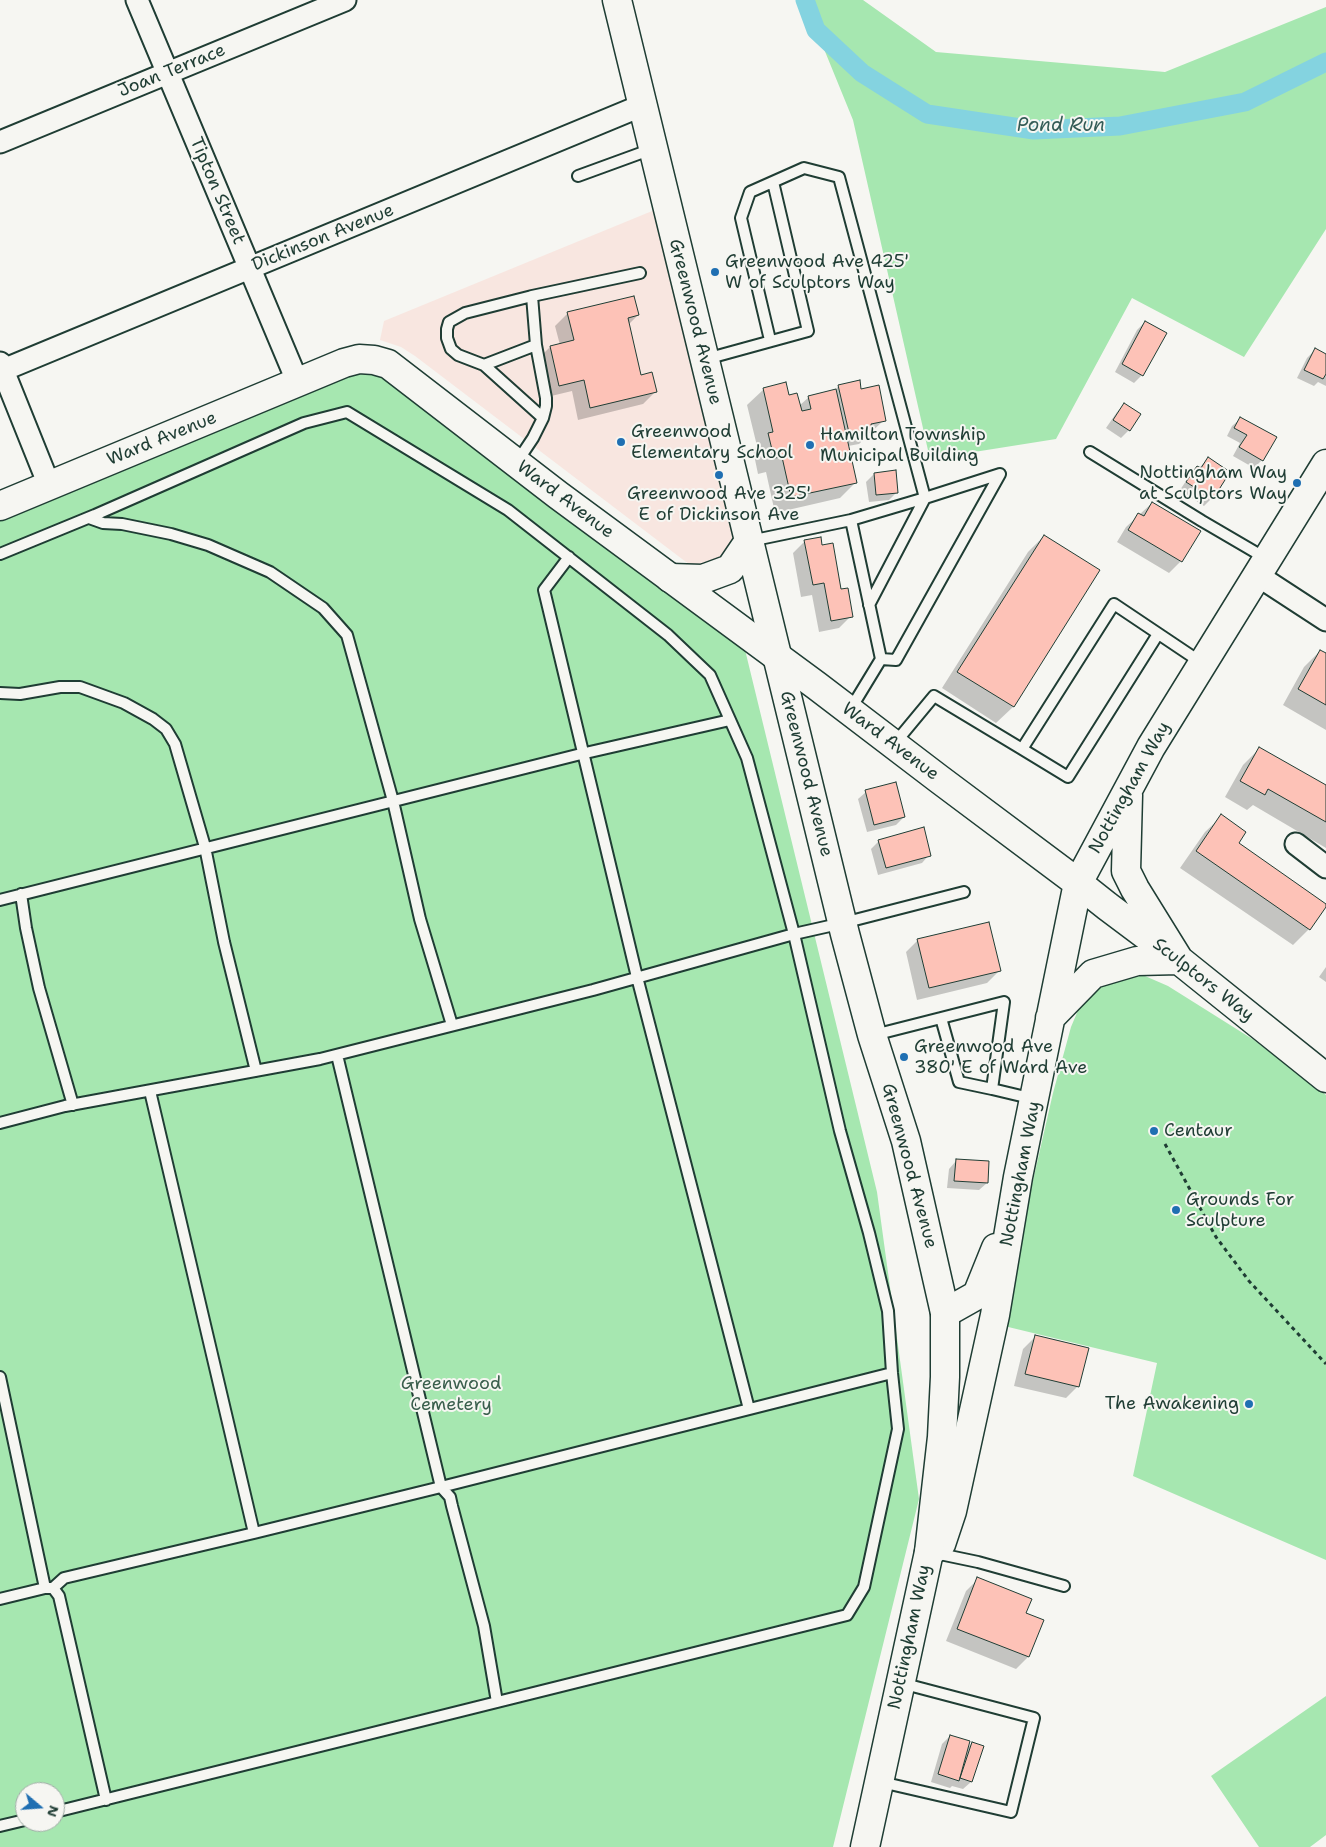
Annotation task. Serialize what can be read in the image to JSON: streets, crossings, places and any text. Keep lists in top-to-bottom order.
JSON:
{
  "streets": {
    "street": [
      "Joan Terrace",
      "Tipton Street",
      "Dickinson Avenue",
      "Greenwood Avenue",
      "Ward Avenue",
      "Nottingham Way",
      "Sculptors Way"
    ]
  },
  "crossings": [
    ["Joan Terrace", "Tipton Street"],
    ["Tipton Street", "Dickinson Avenue"],
    ["Tipton Street", "Ward Avenue"],
    ["Dickinson Avenue", "Greenwood Avenue"],
    ["Greenwood Avenue", "Ward Avenue"],
    ["Greenwood Avenue", "Nottingham Way"],
    ["Ward Avenue", "Nottingham Way"],
    ["Ward Avenue", "Sculptors Way"],
    ["Nottingham Way", "Sculptors Way"]
  ],
  "water": ["Pond Run"],
  "parks": ["Greenwood Cemetery"],
  "places": [
    "Greenwood Ave 425' W of Sculptors Way",
    "Greenwood Elementary School",
    "Hamilton Township Municipal Building",
    "Greenwood Ave 325' E of Dickinson Ave",
    "Nottingham Way at Sculptors Way",
    "Greenwood Ave 380' E of Ward Ave",
    "Centaur",
    "Grounds For Sculpture",
    "The Awakening"
  ],
  "north": "right"
}
